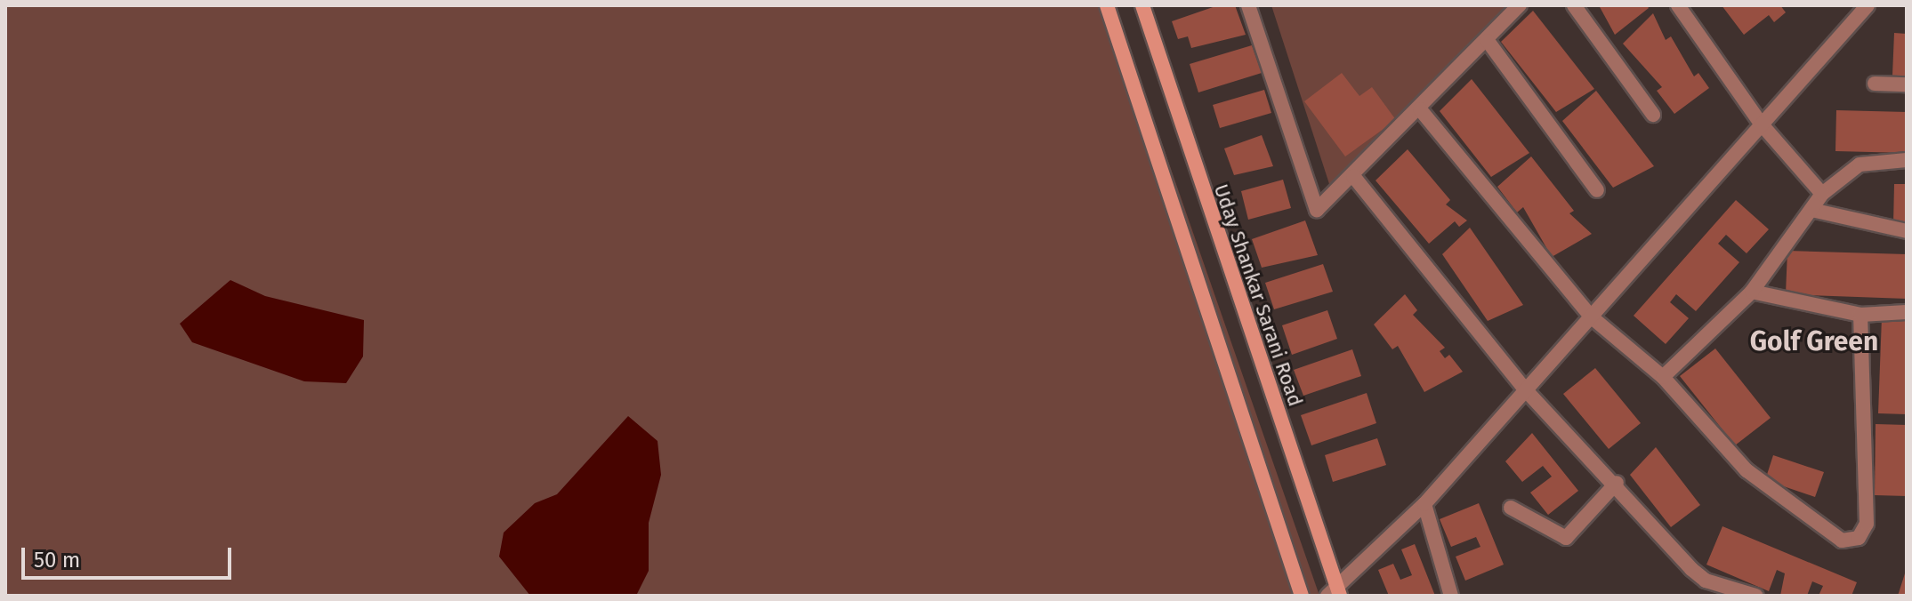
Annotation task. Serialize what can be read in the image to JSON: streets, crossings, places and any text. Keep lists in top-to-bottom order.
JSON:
{
  "streets": {
    "street": ["Uday Shankar Sarani Road"]
  },
  "districts": ["Golf Green"],
  "scale_bar": "50 m"
}
